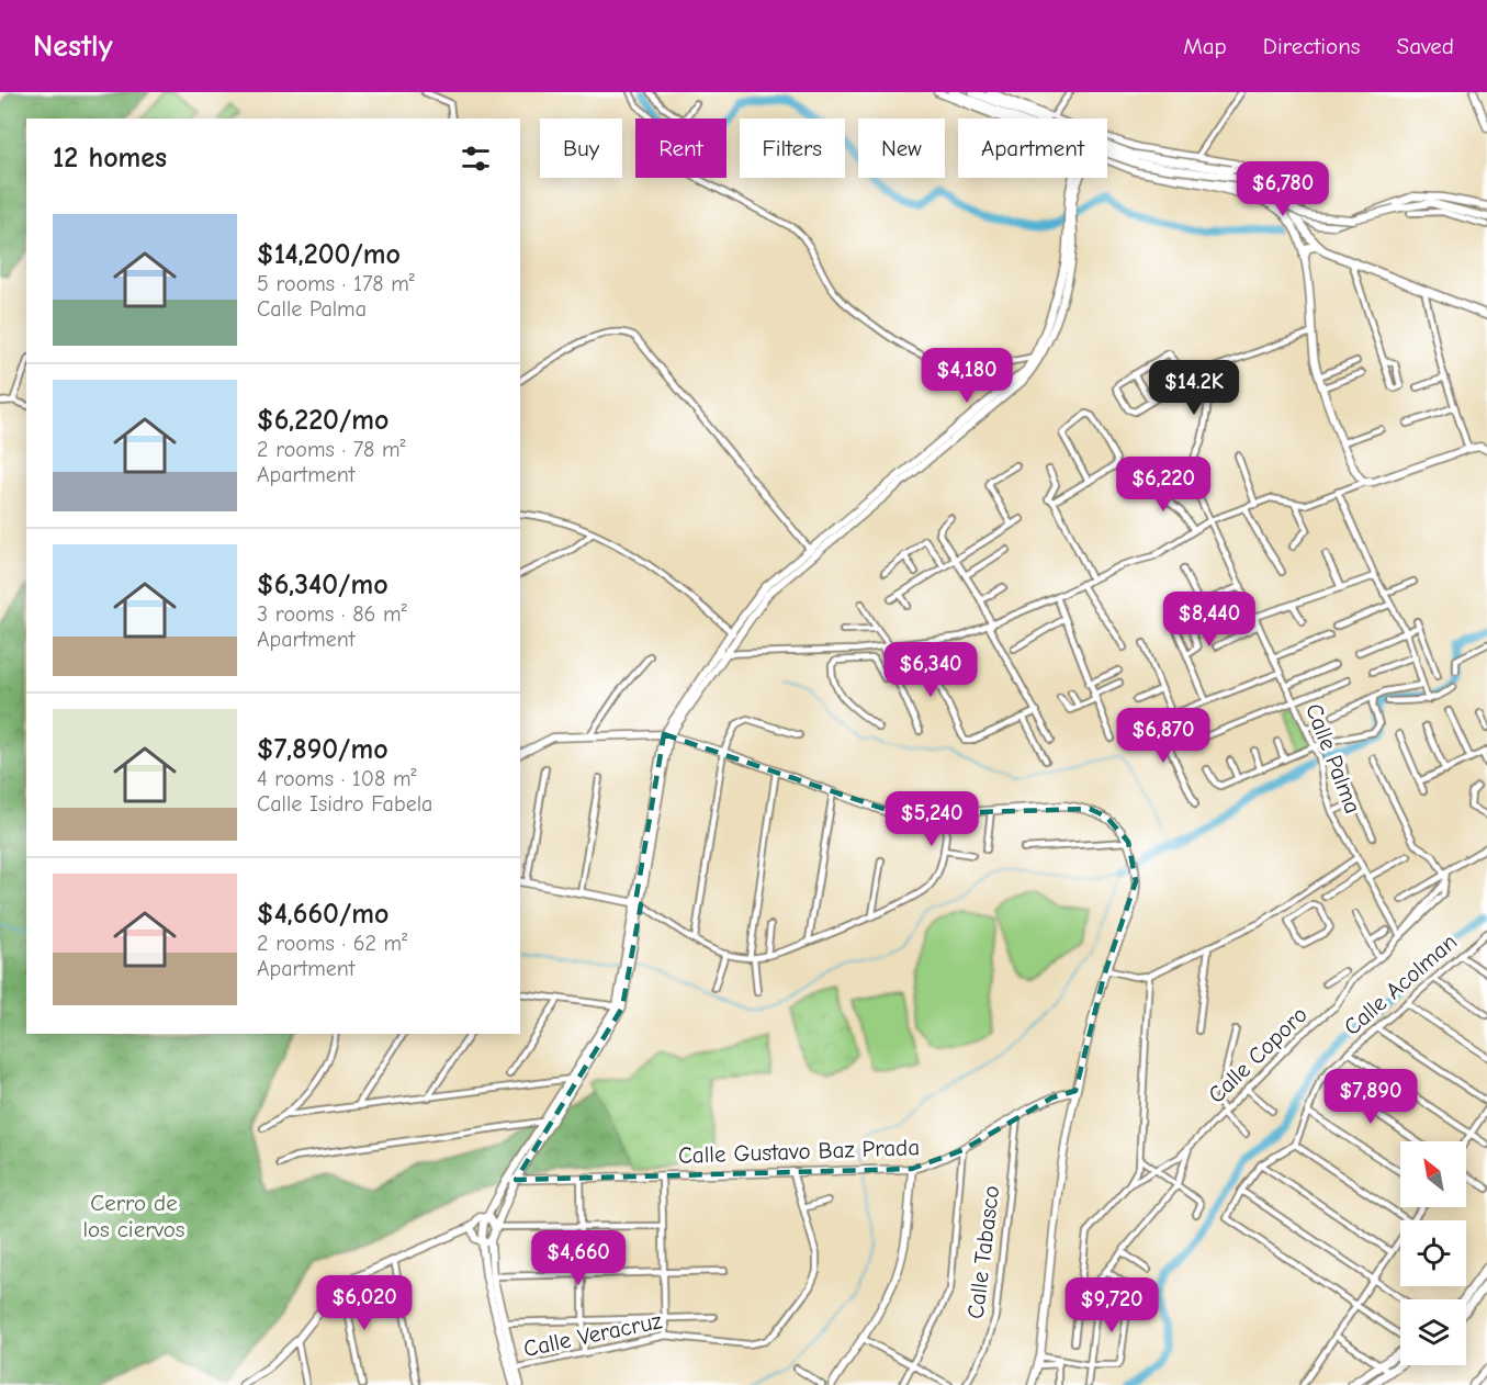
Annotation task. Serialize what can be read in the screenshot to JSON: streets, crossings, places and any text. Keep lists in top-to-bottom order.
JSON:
{
  "streets": {
    "street": [
      "Calle Palma",
      "Calle Acolman",
      "Calle Coporo",
      "Calle Gustavo Baz Prada",
      "Calle Tabasco",
      "Calle Veracruz"
    ]
  },
  "crossings": [
    ["Calle Palma", "Calle Coporo"],
    ["Calle Gustavo Baz Prada", "Calle Tabasco"],
    ["Calle Gustavo Baz Prada", "Calle Veracruz"]
  ],
  "parks": ["Cerro de los ciervos"],
  "north": "top left",
  "page": {
    "header": "Nestly",
    "nav": ["Map", "Directions", "Saved"],
    "chip": [
      "Buy",
      "Rent",
      "Filters",
      "New",
      "Apartment"
    ],
    "heading": "12 homes",
    "price": [
      "$6,780",
      "$4,180",
      "$14.2K",
      "$6,220",
      "$8,440",
      "$6,340",
      "$6,870",
      "$5,240",
      "$7,890",
      "$4,660",
      "$6,020",
      "$9,720"
    ],
    "list": [
      {
        "name": "$14,200/mo",
        "note": "5 rooms · 178 m² · Calle Palma"
      },
      {
        "name": "$6,220/mo",
        "note": "2 rooms · 78 m² · Apartment"
      },
      {
        "name": "$6,340/mo",
        "note": "3 rooms · 86 m² · Apartment"
      },
      {
        "name": "$7,890/mo",
        "note": "4 rooms · 108 m² · Calle Isidro Fabela"
      },
      {
        "name": "$4,660/mo",
        "note": "2 rooms · 62 m² · Apartment"
      }
    ]
  }
}
